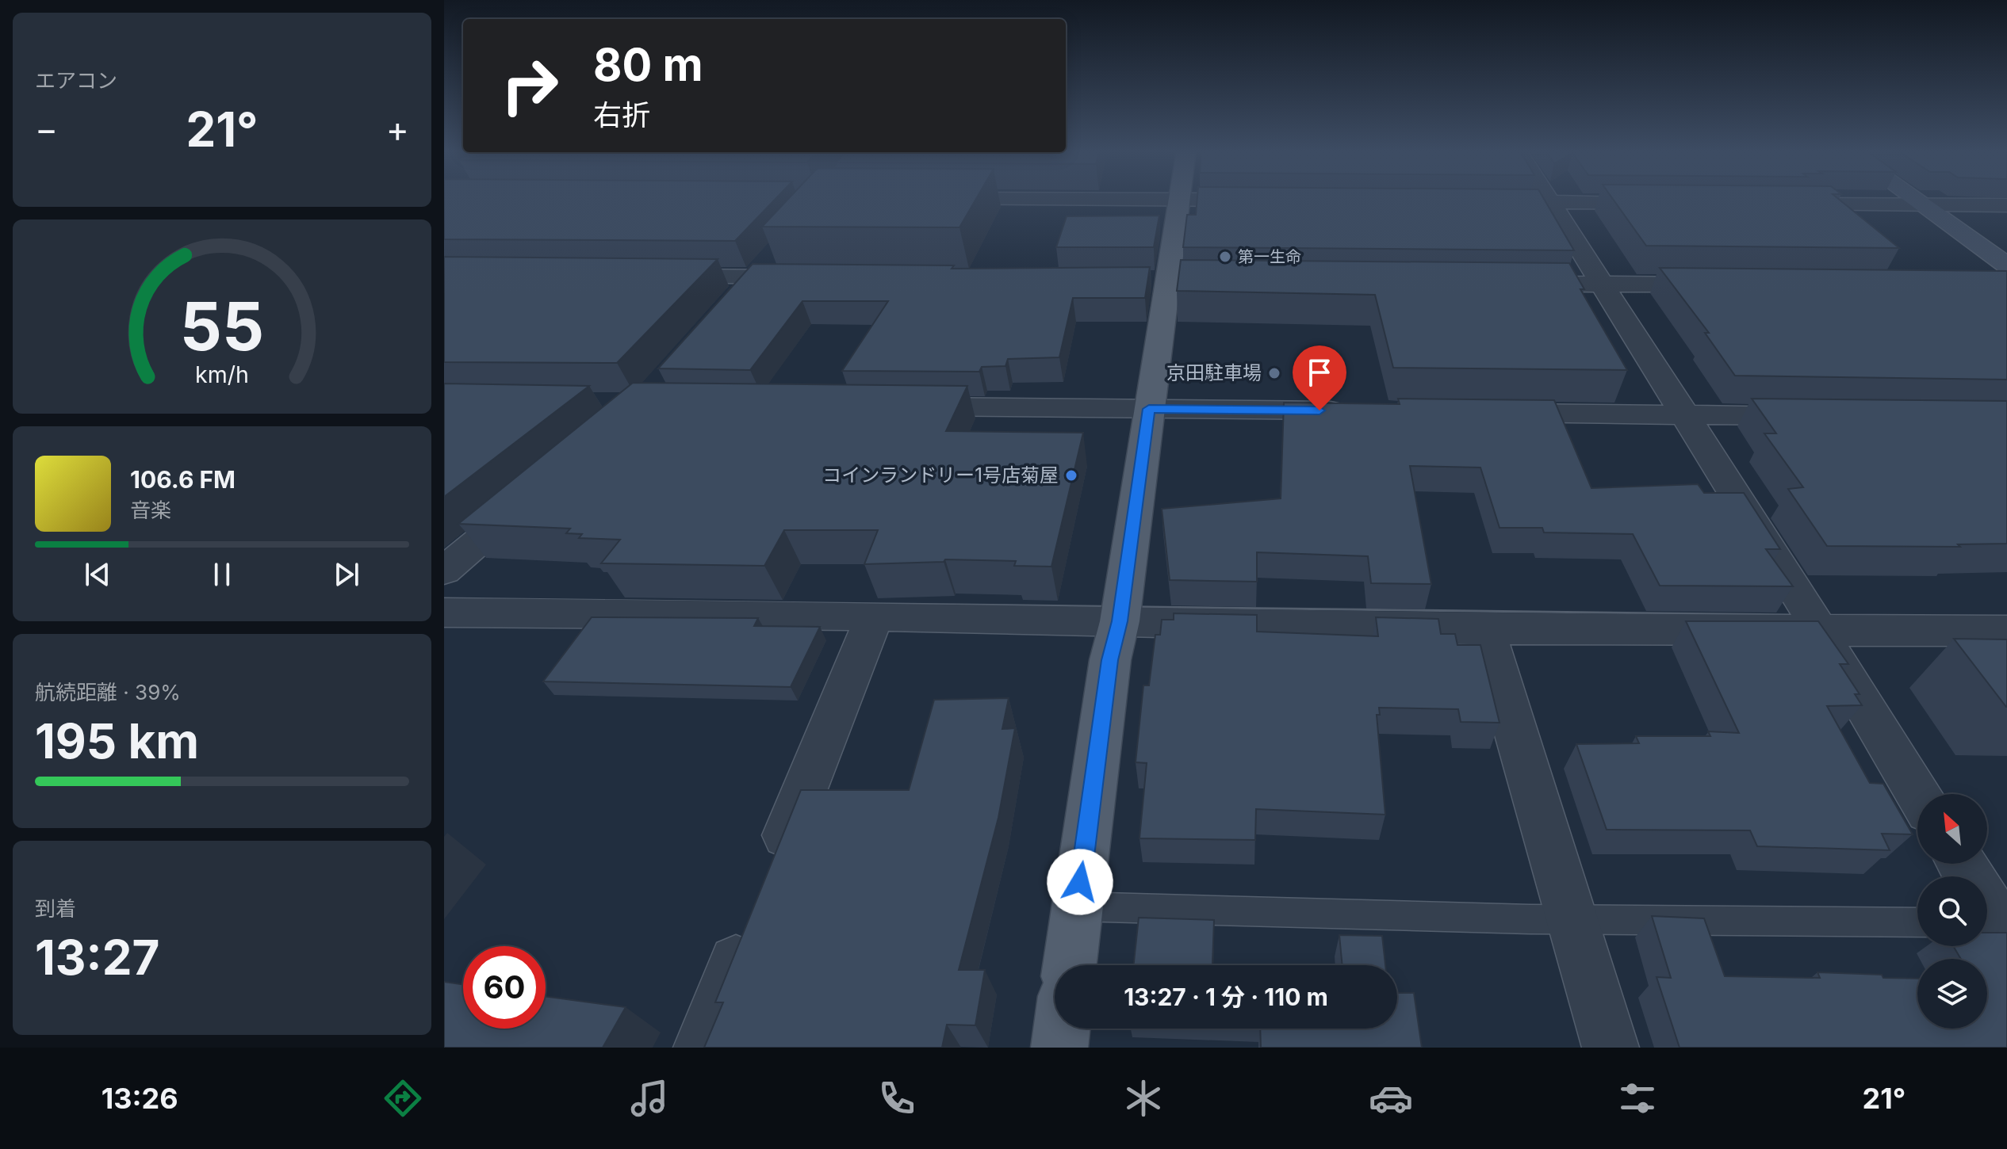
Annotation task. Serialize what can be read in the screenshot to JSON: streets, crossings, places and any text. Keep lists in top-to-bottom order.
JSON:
{
  "places": ["第一生命", "京田駐車場", "コインランドリー1号店菊屋"],
  "north": "top left",
  "page": {
    "tile": [
      "エアコン",
      ["航続距離 · 39%", "195 km"],
      ["到着", "13:27"]
    ],
    "turn": ["80 m", "右折"],
    "heat": ["−", "21°", "+"],
    "song": ["106.6 FM", "音楽"],
    "limit": "60",
    "trip": "13:27 · 1 分 · 110 m",
    "tabs": ["13:26", "21°"],
    "gauge": ["55", "km/h"]
  }
}
